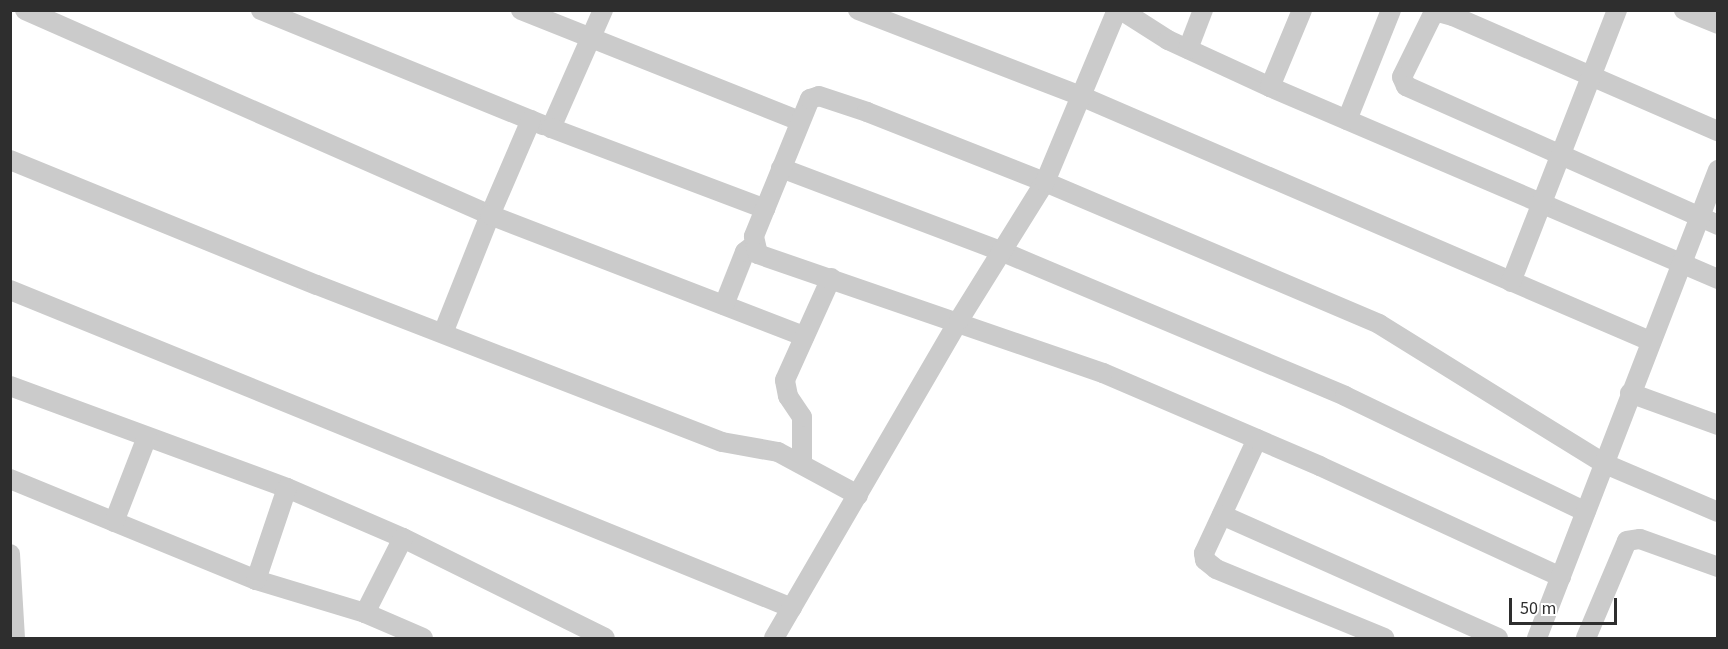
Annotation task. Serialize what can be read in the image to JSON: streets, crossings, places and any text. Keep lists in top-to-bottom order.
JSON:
{
  "scale_bar": "50 m"
}
